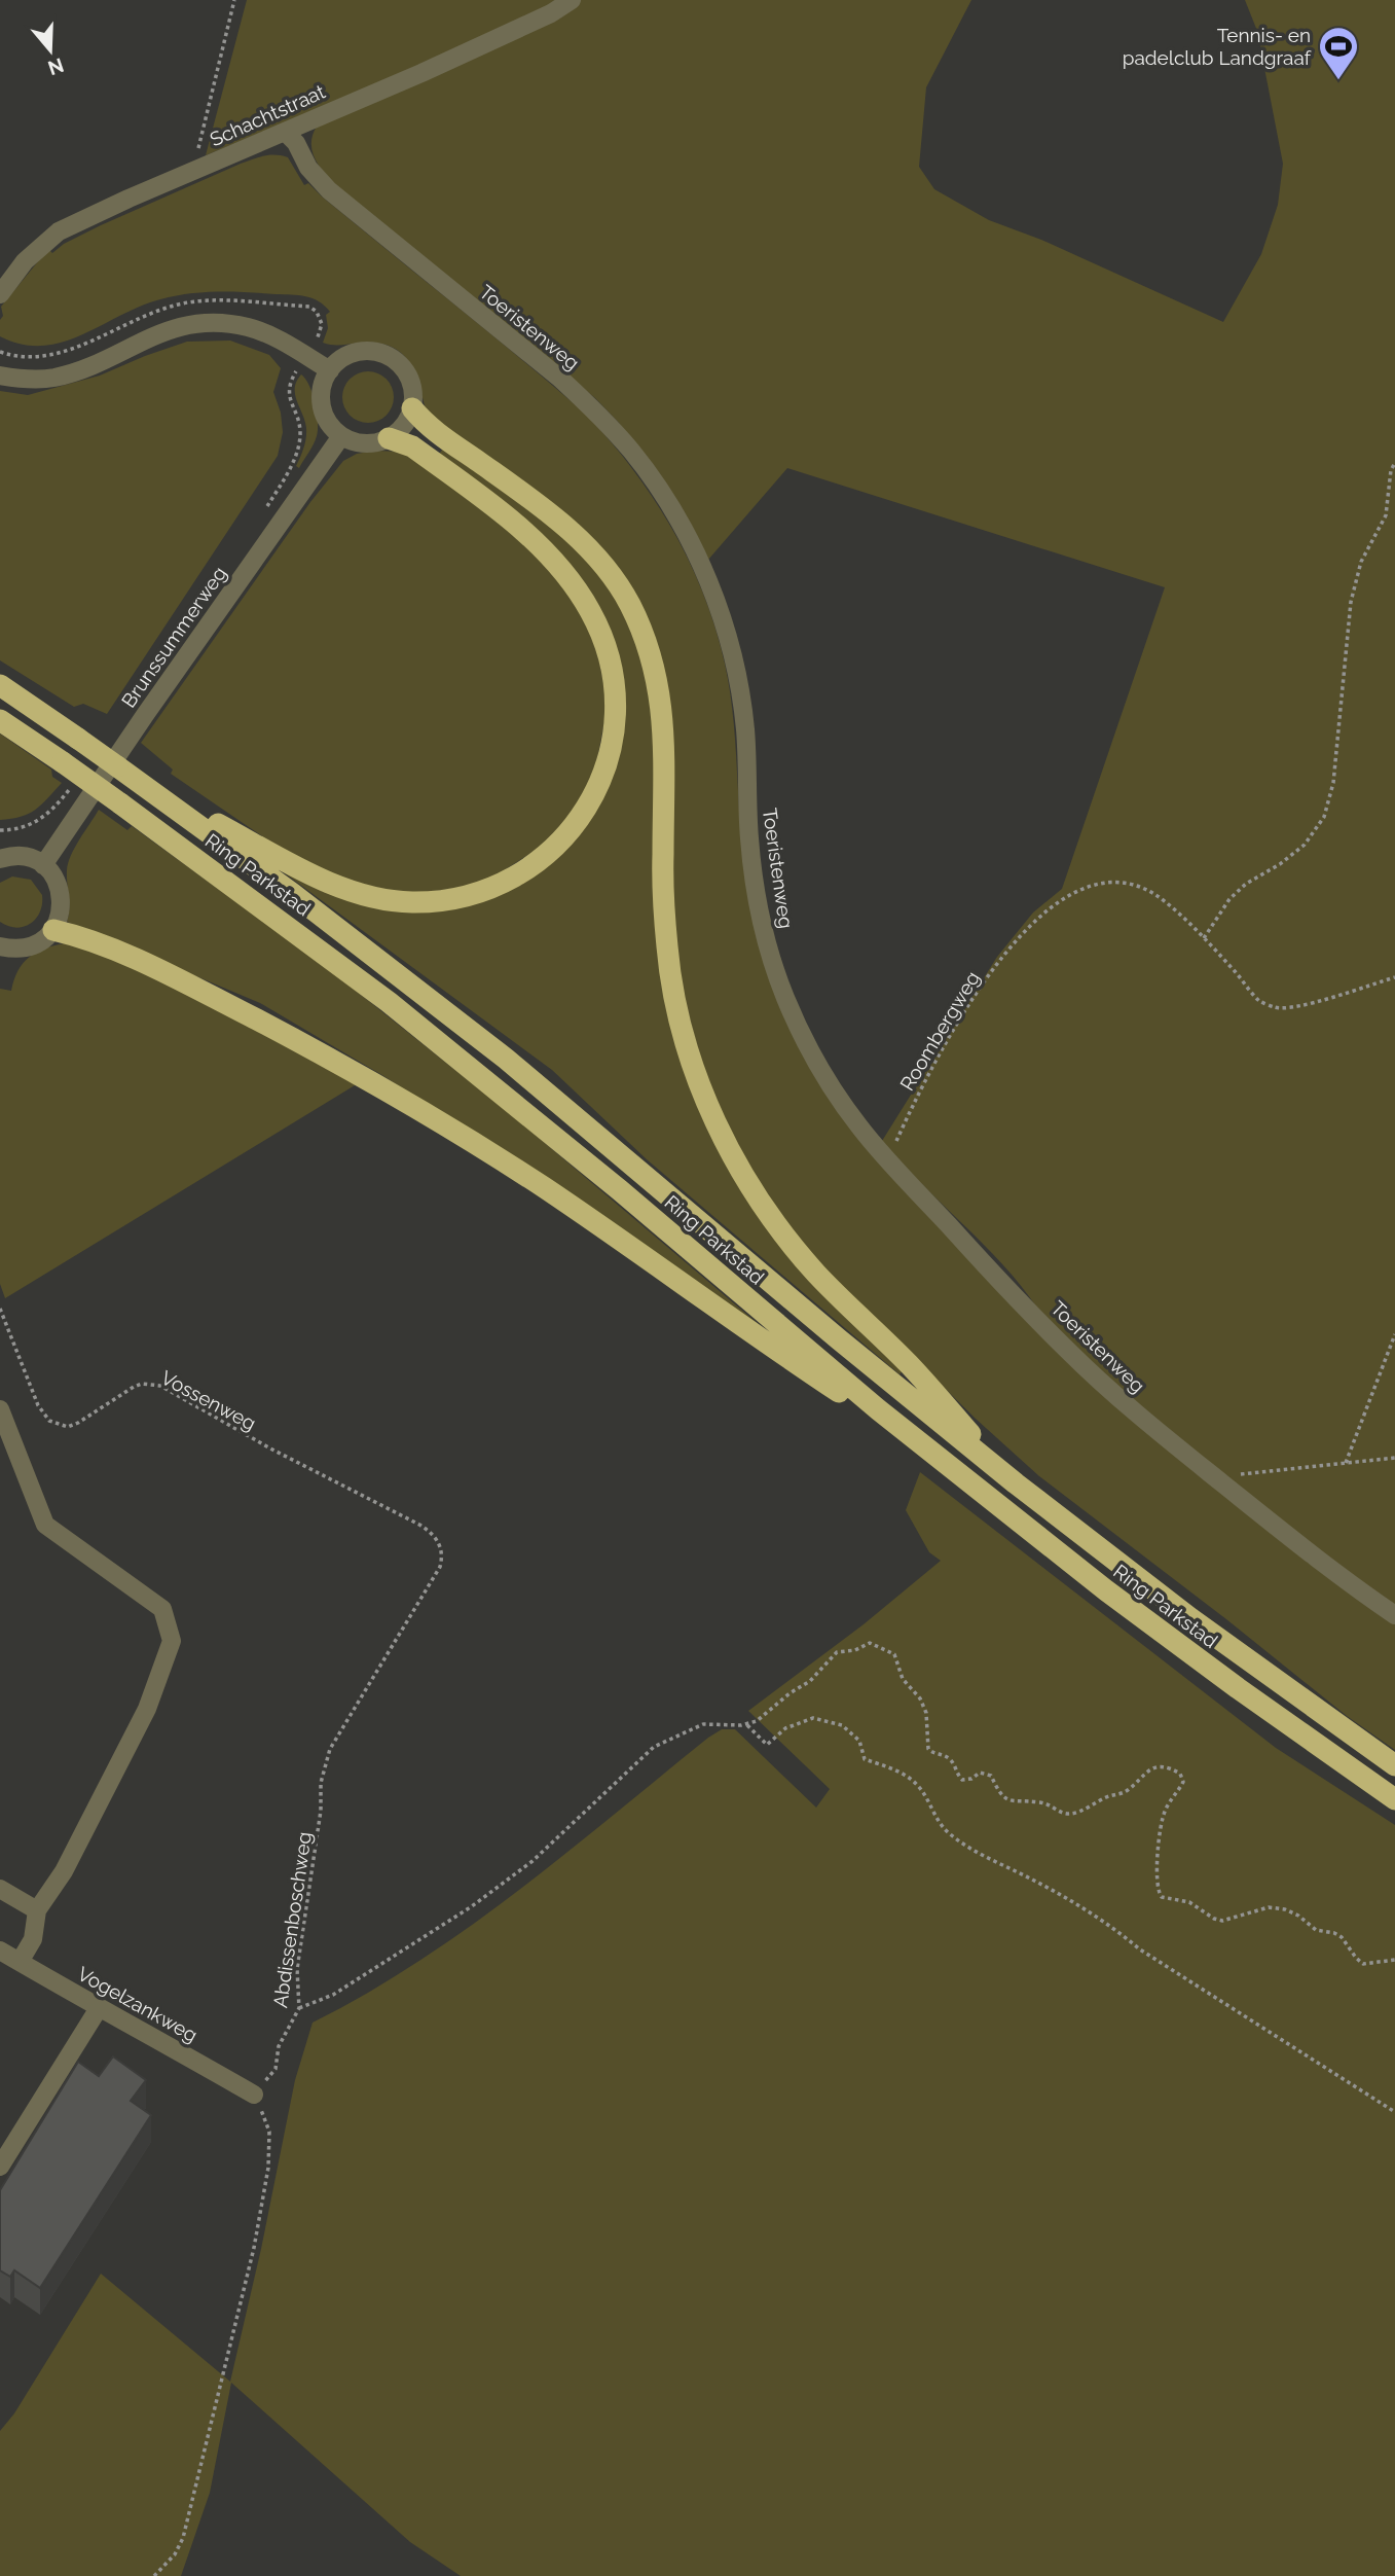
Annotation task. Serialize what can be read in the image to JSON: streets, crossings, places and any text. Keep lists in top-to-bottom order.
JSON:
{
  "streets": {
    "highway": ["Ring Parkstad"],
    "street": [
      "Schachtstraat",
      "Toeristenweg",
      "Brunssummerweg",
      "Vogelzankweg"
    ],
    "path": ["Roombergweg", "Vossenweg", "Abdissenboschweg"]
  },
  "crossings": [
    ["Schachtstraat", "Toeristenweg"],
    ["Toeristenweg", "Roombergweg"],
    ["Vossenweg", "Abdissenboschweg"],
    ["Abdissenboschweg", "Vogelzankweg"]
  ],
  "places": {
    "sports": ["Tennis- en padelclub Landgraaf"]
  },
  "north": "bottom"
}
